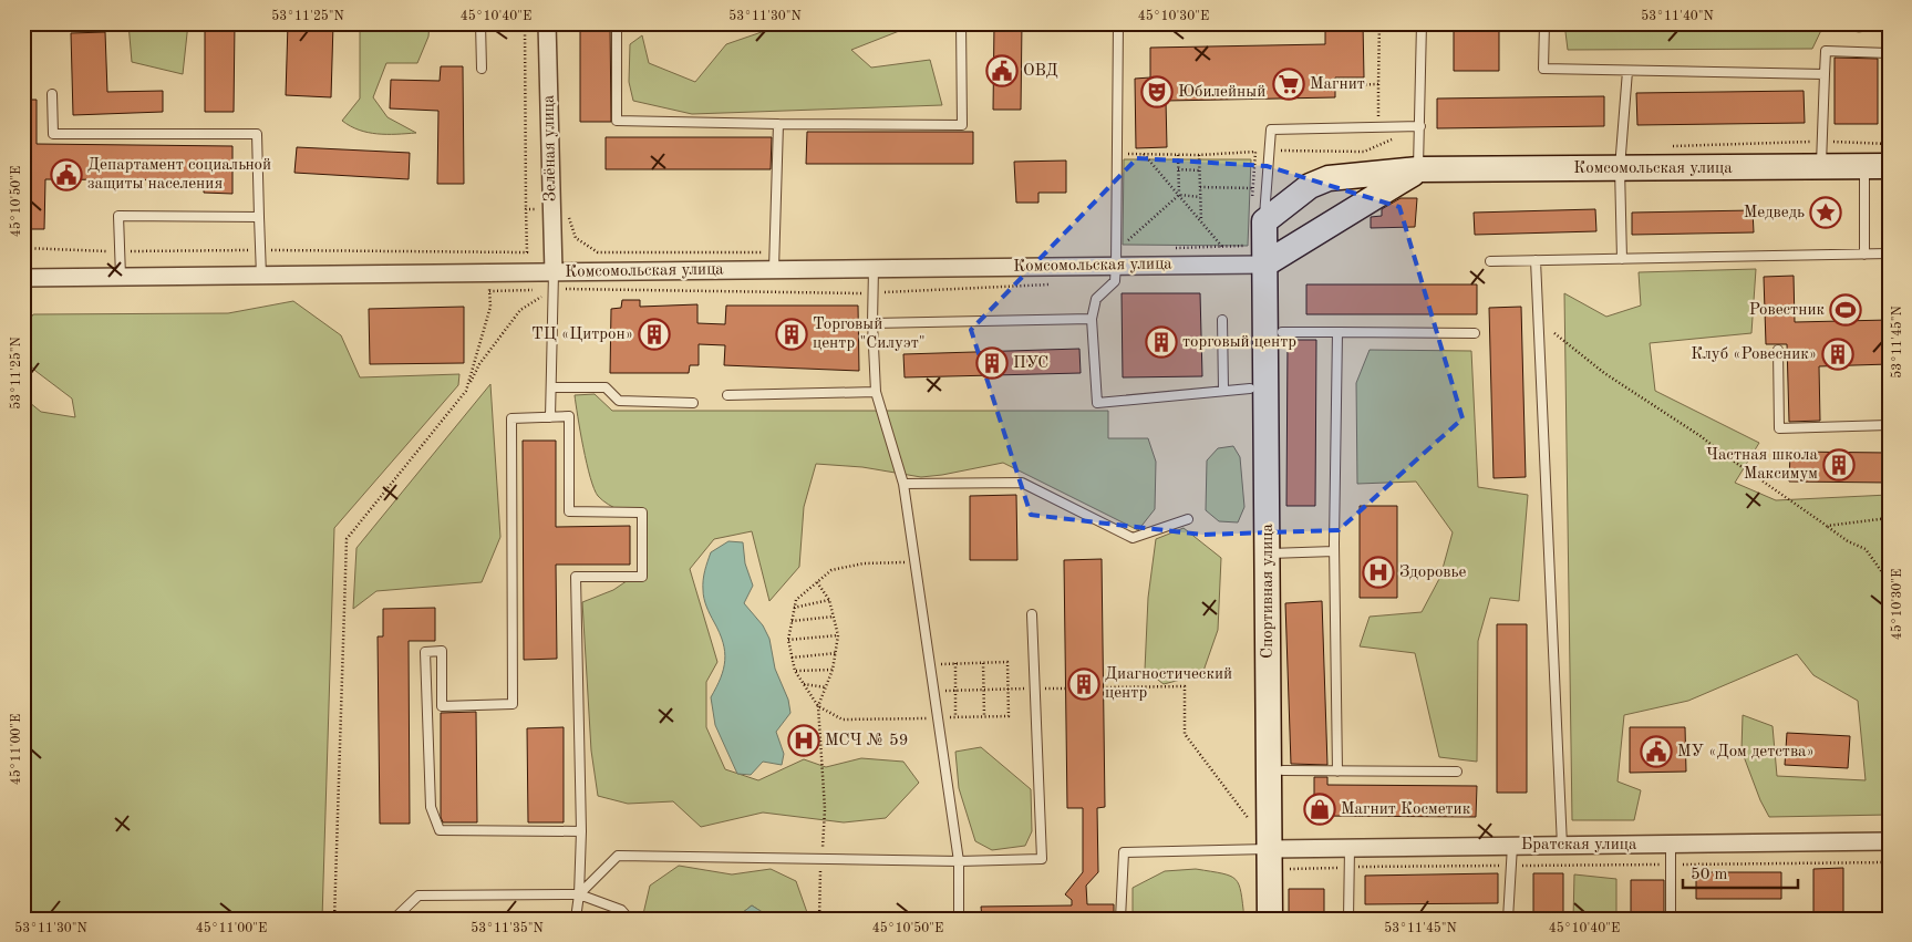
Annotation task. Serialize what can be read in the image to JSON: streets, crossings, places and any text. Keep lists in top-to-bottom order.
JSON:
{
  "streets": {
    "street": [
      "Зелёная улица",
      "Комсомольская улица",
      "Спортивная улица",
      "Братская улица"
    ]
  },
  "crossings": [
    ["Зелёная улица", "Комсомольская улица"],
    ["Комсомольская улица", "Спортивная улица"],
    ["Спортивная улица", "Братская улица"]
  ],
  "places": {
    "public building": ["ОВД", "Департамент социальной защиты населения", "МУ «Дом детства»"],
    "supermarket": ["Магнит"],
    "theatre": ["Юбилейный"],
    "place": ["Медведь"],
    "sports": ["Ровестник"],
    "building": [
      "ТЦ «Цитрон»",
      "Торговый центр \"Силуэт\"",
      "торговый центр",
      "Клуб «Ровесник»",
      "ПУС",
      "Частная школа Максимум",
      "Диагностический центр"
    ],
    "hospital": ["Здоровье", "МСЧ № 59"],
    "shop": ["Магнит Косметик"]
  },
  "scale_bar": "50 m",
  "coordinates": [
    "53°11'25\"N",
    "45°10'40\"E",
    "53°11'30\"N",
    "45°10'30\"E",
    "53°11'40\"N",
    "45°10'50\"E",
    "53°11'45\"N",
    "45°11'00\"E",
    "53°11'35\"N"
  ]
}
